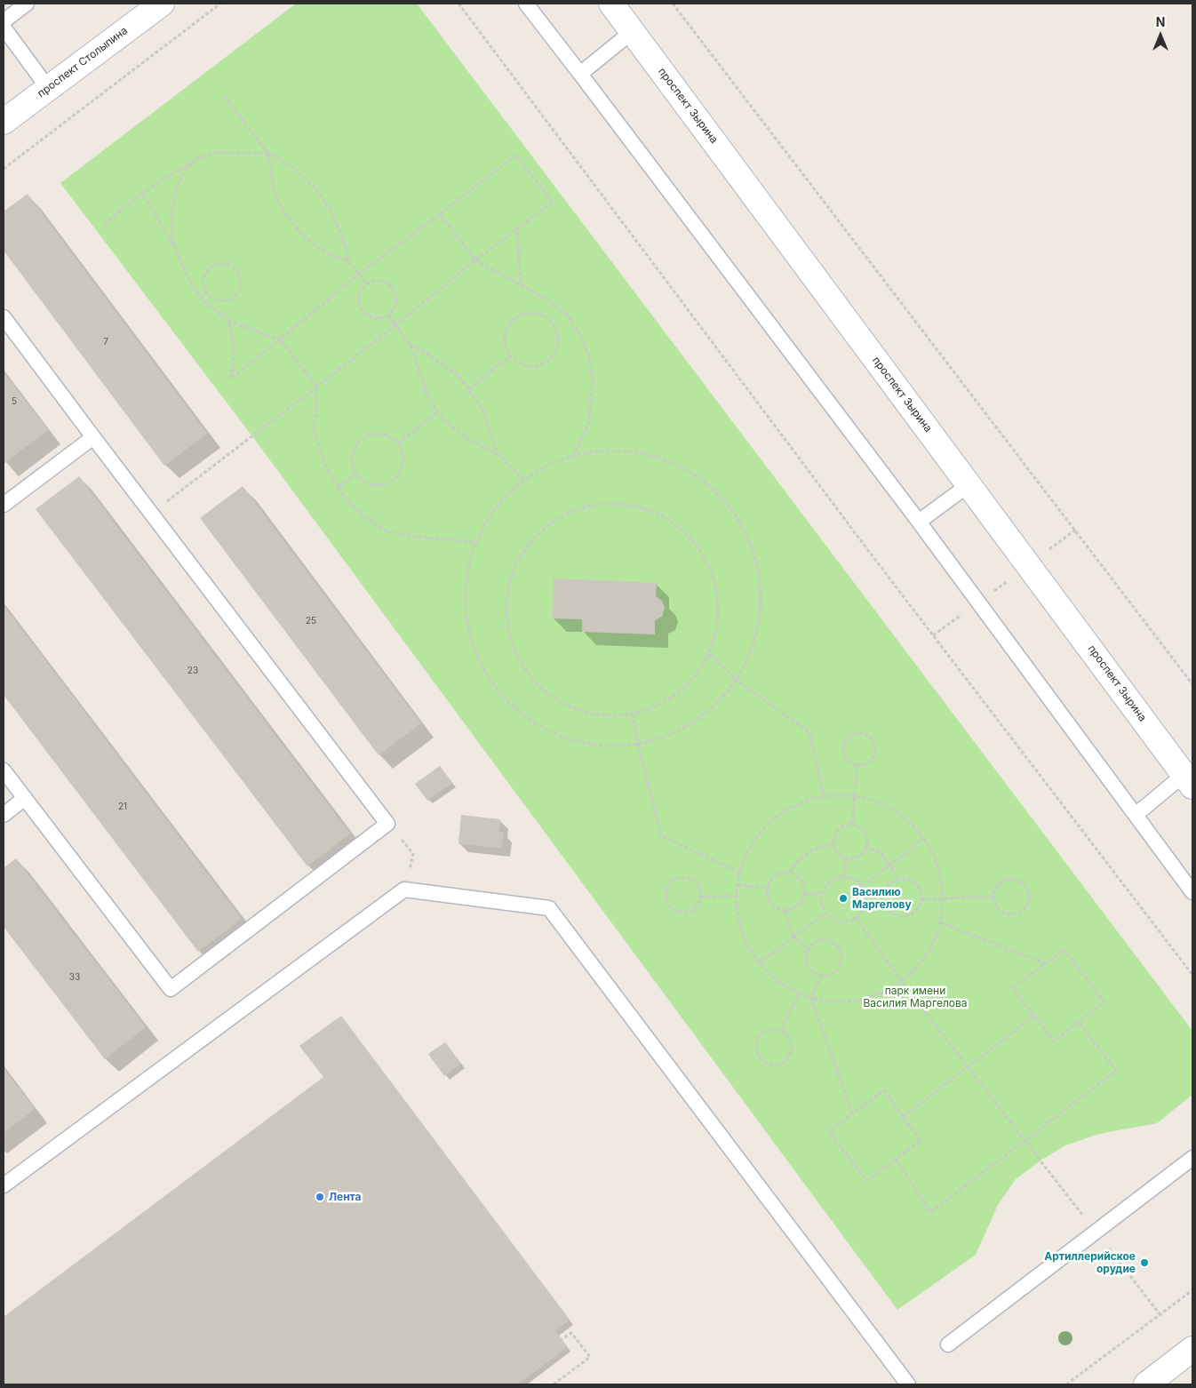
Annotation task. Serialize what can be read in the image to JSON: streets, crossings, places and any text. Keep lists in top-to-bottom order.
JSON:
{
  "streets": {
    "street": ["проспект Столыпина", "проспект Зырина"]
  },
  "parks": ["парк имени Василия Маргелова"],
  "places": ["Василию Маргелову", "Лента", "Артиллерийское орудие"],
  "house_numbers": [
    "7",
    "5",
    "25",
    "23",
    "21",
    "33"
  ],
  "north": "top"
}
